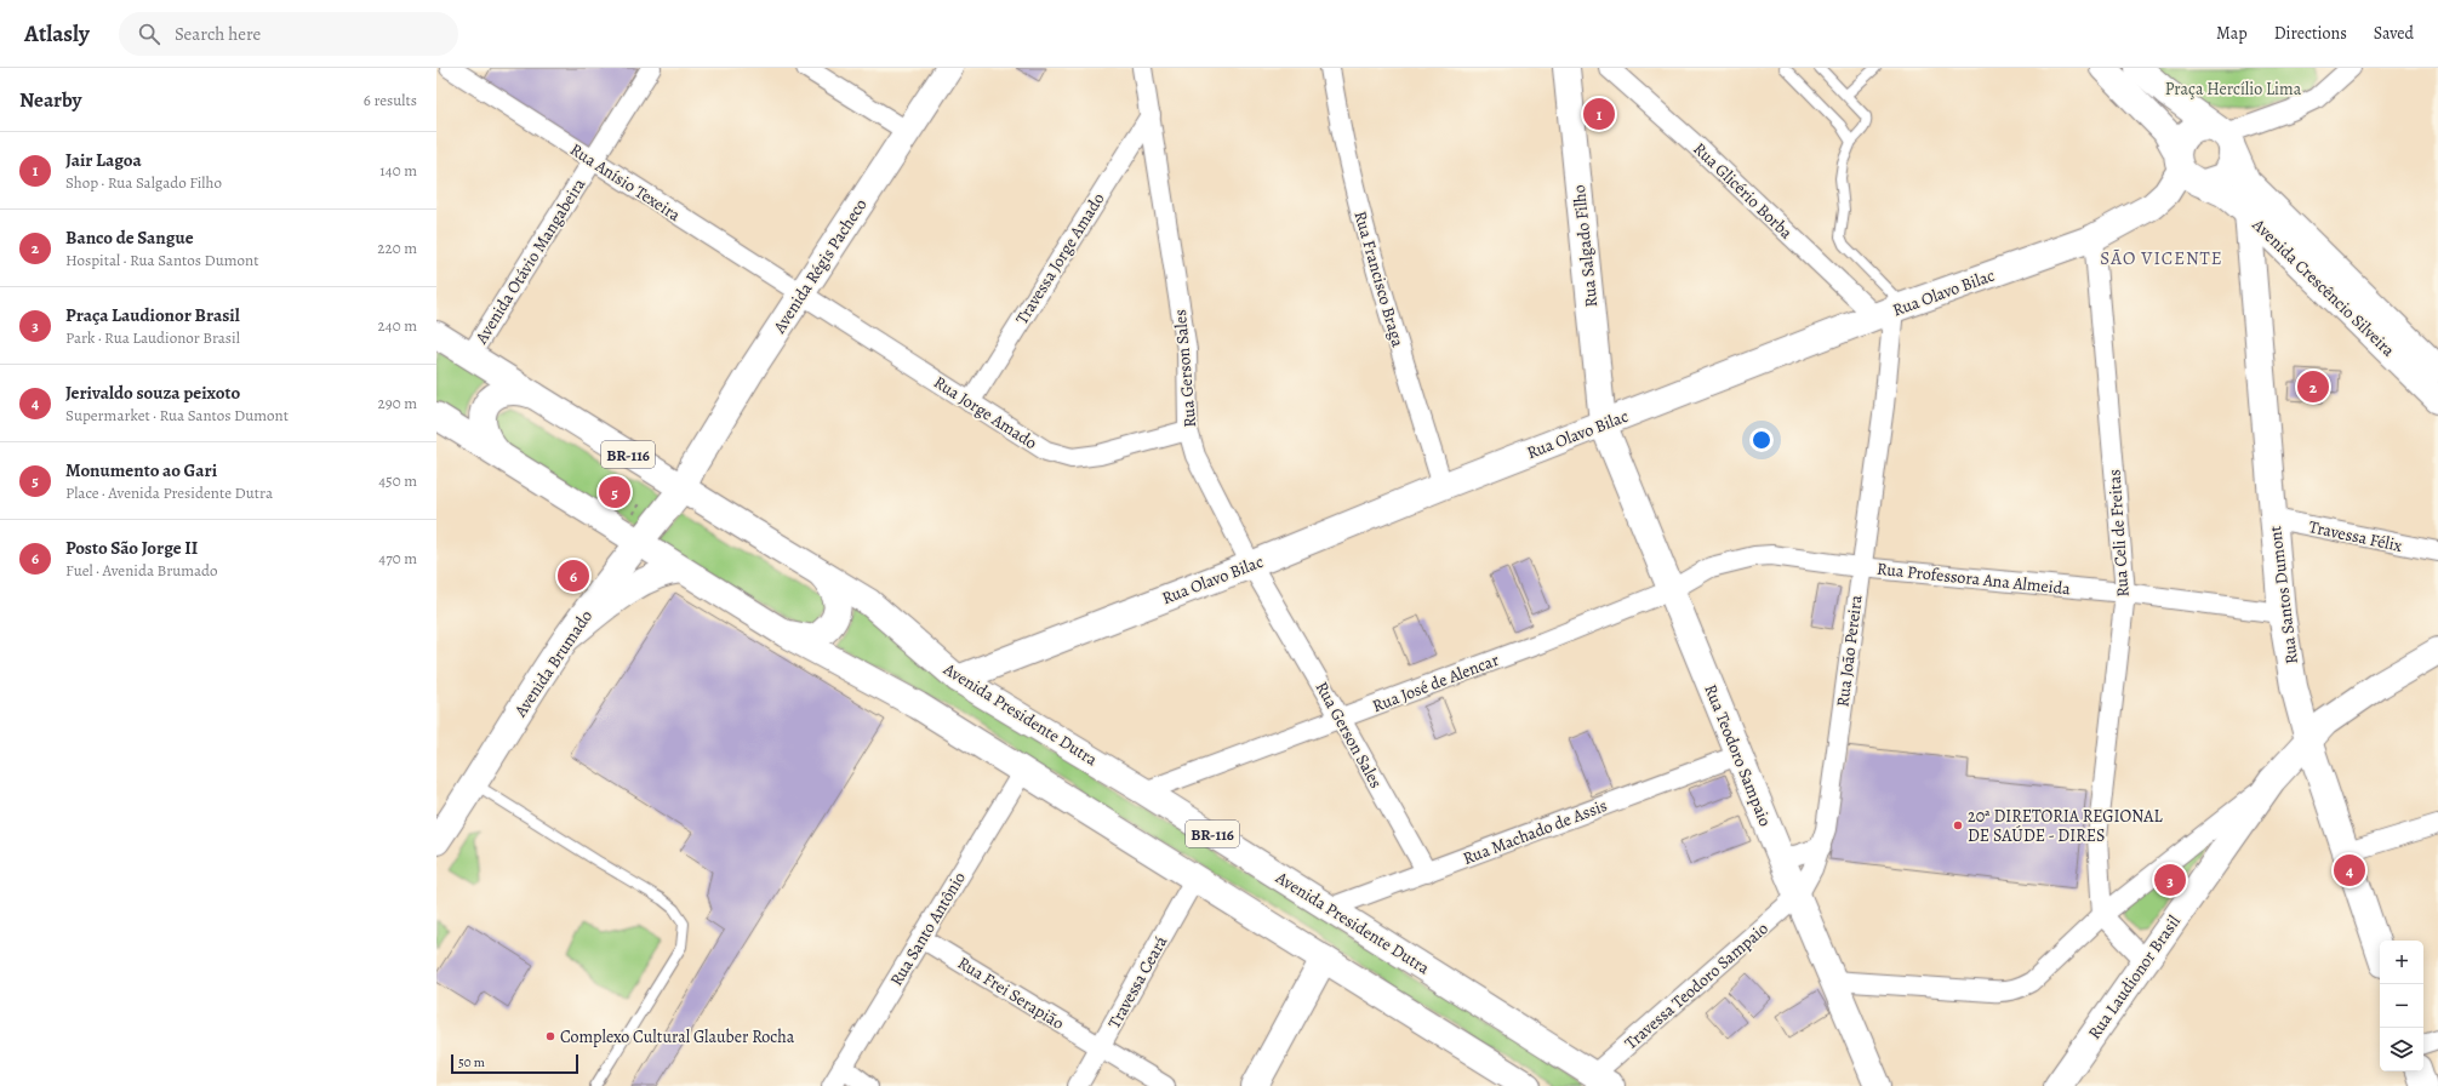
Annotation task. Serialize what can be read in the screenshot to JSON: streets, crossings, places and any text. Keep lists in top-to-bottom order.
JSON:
{
  "streets": {
    "main road": [
      "Rua Salgado Filho",
      "Avenida Régis Pacheco",
      "Avenida Crescêncio Silveira",
      "Rua Olavo Bilac",
      "BR-116",
      "Rua Santos Dumont",
      "Avenida Brumado",
      "Avenida Presidente Dutra",
      "Rua Teodoro Sampaio",
      "Rua Laudionor Brasil"
    ],
    "street": [
      "Rua Anísio Texeira",
      "Rua Glicério Borba",
      "Travessa Jorge Amado",
      "Avenida Otávio Mangabeira",
      "Rua Francisco Braga",
      "Rua Gerson Sales",
      "Rua Jorge Amado",
      "Rua Celi de Freitas",
      "Travessa Félix",
      "Rua Professora Ana Almeida",
      "Rua João Pereira",
      "Rua José de Alencar",
      "Rua Machado de Assis",
      "Rua Santo Antônio",
      "Travessa Ceará",
      "Travessa Teodoro Sampaio",
      "Rua Frei Serapião"
    ]
  },
  "crossings": [
    ["Rua Anísio Texeira", "Avenida Otávio Mangabeira"],
    ["Rua Anísio Texeira", "Avenida Régis Pacheco"],
    ["Rua Anísio Texeira", "Rua Jorge Amado"],
    ["Rua Glicério Borba", "Rua Olavo Bilac"],
    ["Rua Glicério Borba", "Rua João Pereira"],
    ["Rua Salgado Filho", "Rua Olavo Bilac"],
    ["Rua Salgado Filho", "Rua Teodoro Sampaio"],
    ["Travessa Jorge Amado", "Rua Gerson Sales"],
    ["Travessa Jorge Amado", "Rua Jorge Amado"],
    ["Avenida Otávio Mangabeira", "Avenida Presidente Dutra"],
    ["Avenida Régis Pacheco", "Rua Jorge Amado"],
    ["Avenida Régis Pacheco", "Avenida Brumado"],
    ["Avenida Régis Pacheco", "Avenida Presidente Dutra"],
    ["Rua Francisco Braga", "Rua Olavo Bilac"],
    ["Avenida Crescêncio Silveira", "Rua Olavo Bilac"],
    ["Avenida Crescêncio Silveira", "Rua Santos Dumont"],
    ["Rua Olavo Bilac", "Rua Gerson Sales"],
    ["Rua Olavo Bilac", "Rua Celi de Freitas"],
    ["Rua Olavo Bilac", "Rua João Pereira"],
    ["Rua Olavo Bilac", "Avenida Presidente Dutra"],
    ["Rua Olavo Bilac", "Rua Teodoro Sampaio"],
    ["Rua Gerson Sales", "Rua Jorge Amado"],
    ["Rua Gerson Sales", "Rua José de Alencar"],
    ["Rua Gerson Sales", "Rua Machado de Assis"],
    ["BR-116", "Avenida Brumado"],
    ["BR-116", "Rua Santo Antônio"],
    ["BR-116", "Travessa Ceará"],
    ["Rua Celi de Freitas", "Rua Professora Ana Almeida"],
    ["Travessa Félix", "Rua Santos Dumont"],
    ["Rua Professora Ana Almeida", "Rua Santos Dumont"],
    ["Rua Professora Ana Almeida", "Rua João Pereira"],
    ["Rua Professora Ana Almeida", "Rua José de Alencar"],
    ["Rua Professora Ana Almeida", "Rua Teodoro Sampaio"],
    ["Rua Santos Dumont", "Rua Laudionor Brasil"],
    ["Rua João Pereira", "Rua Teodoro Sampaio"],
    ["Rua João Pereira", "Travessa Teodoro Sampaio"],
    ["Avenida Brumado", "Avenida Presidente Dutra"],
    ["Rua José de Alencar", "Avenida Presidente Dutra"],
    ["Rua José de Alencar", "Rua Teodoro Sampaio"],
    ["Avenida Presidente Dutra", "Rua Machado de Assis"],
    ["Avenida Presidente Dutra", "Travessa Teodoro Sampaio"],
    ["Rua Teodoro Sampaio", "Rua Machado de Assis"],
    ["Rua Teodoro Sampaio", "Travessa Teodoro Sampaio"],
    ["Rua Santo Antônio", "Rua Frei Serapião"],
    ["Travessa Ceará", "Rua Frei Serapião"]
  ],
  "districts": ["SÃO VICENTE"],
  "parks": ["Praça Hercílio Lima"],
  "places": ["20ª DIRETORIA REGIONAL DE SAÚDE - DIRES", "Complexo Cultural Glauber Rocha"],
  "scale_bar": "50 m",
  "page": {
    "header": "Atlasly",
    "search": "Search here",
    "nav": ["Map", "Directions", "Saved"],
    "heading": ["Nearby", "6 results"],
    "pins": [
      "1",
      "2",
      "5",
      "6",
      "4",
      "3"
    ],
    "list": [
      {
        "mark": "1",
        "name": "Jair Lagoa",
        "note": "Shop · Rua Salgado Filho",
        "value": "140 m"
      },
      {
        "mark": "2",
        "name": "Banco de Sangue",
        "note": "Hospital · Rua Santos Dumont",
        "value": "220 m"
      },
      {
        "mark": "3",
        "name": "Praça Laudionor Brasil",
        "note": "Park · Rua Laudionor Brasil",
        "value": "240 m"
      },
      {
        "mark": "4",
        "name": "Jerivaldo souza peixoto",
        "note": "Supermarket · Rua Santos Dumont",
        "value": "290 m"
      },
      {
        "mark": "5",
        "name": "Monumento ao Gari",
        "note": "Place · Avenida Presidente Dutra",
        "value": "450 m"
      },
      {
        "mark": "6",
        "name": "Posto São Jorge II",
        "note": "Fuel · Avenida Brumado",
        "value": "470 m"
      }
    ],
    "map_buttons": ["+", "−"],
    "scale": "50 m"
  }
}
